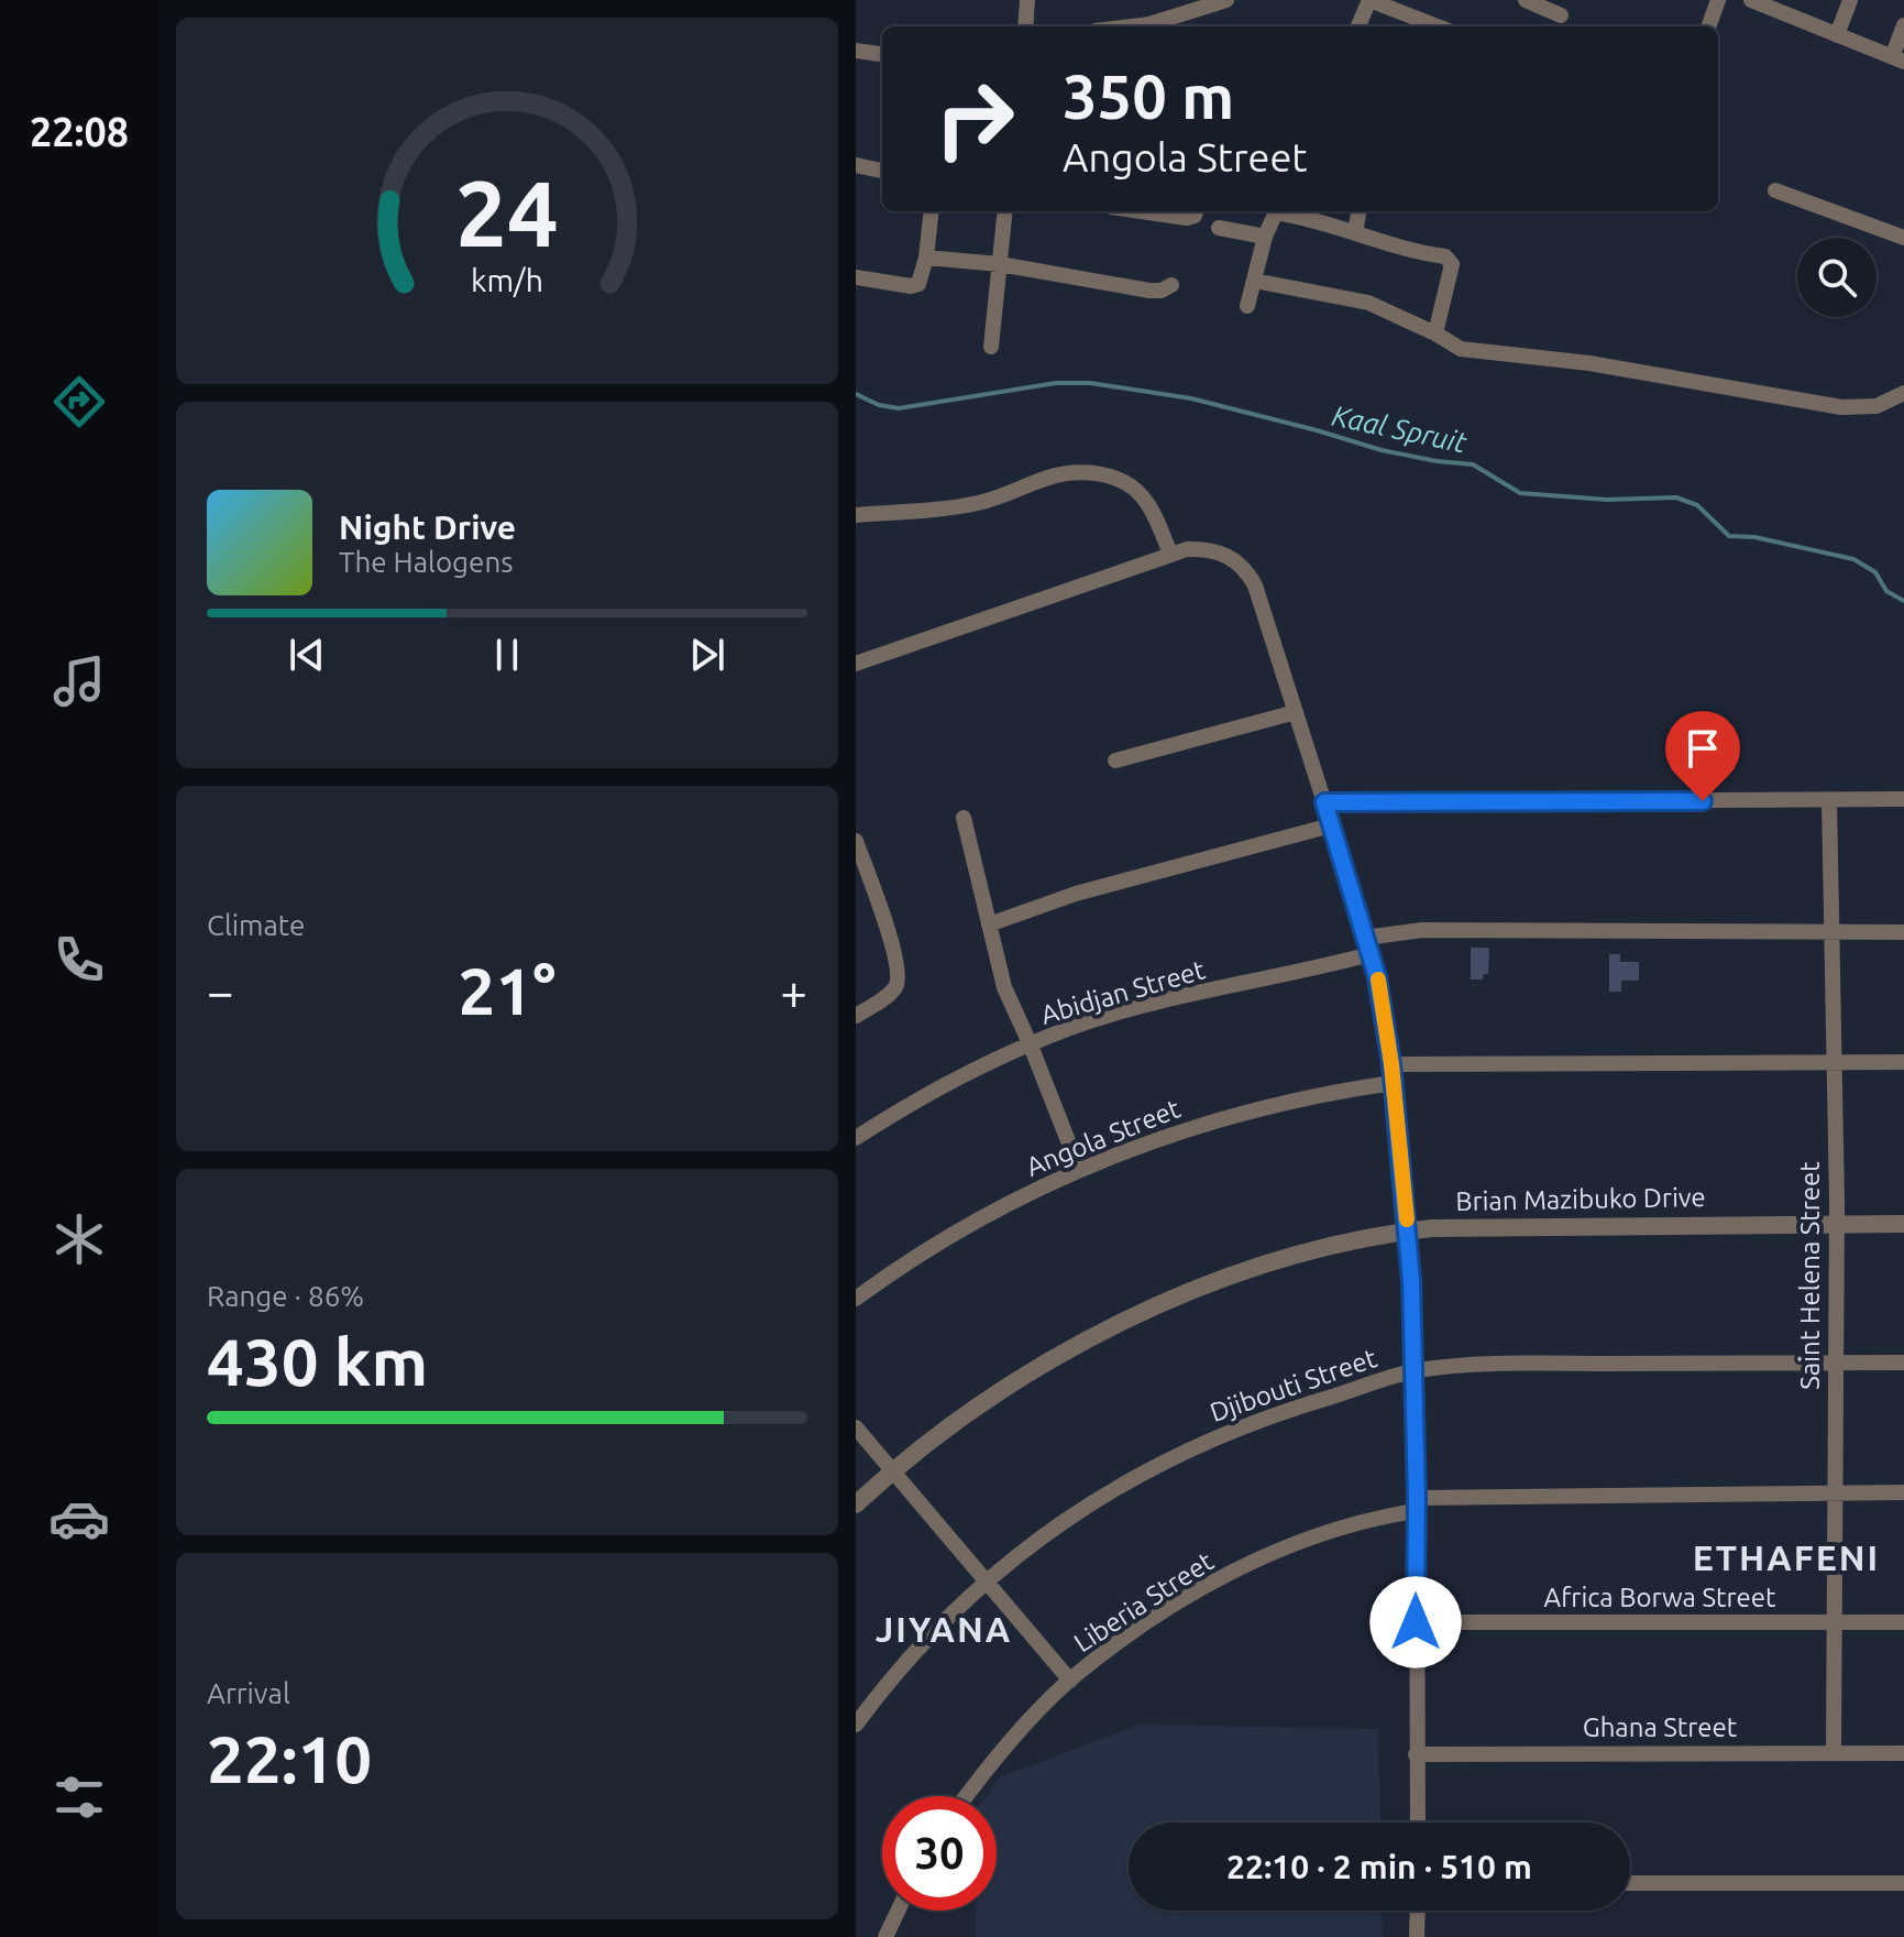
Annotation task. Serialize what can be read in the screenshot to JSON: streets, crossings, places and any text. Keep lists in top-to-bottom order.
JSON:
{
  "streets": {
    "street": [
      "Abidjan Street",
      "Angola Street",
      "Brian Mazibuko Drive",
      "Saint Helena Street",
      "Djibouti Street",
      "Africa Borwa Street",
      "Liberia Street",
      "Ghana Street"
    ]
  },
  "crossings": [
    ["Brian Mazibuko Drive", "Saint Helena Street"],
    ["Saint Helena Street", "Djibouti Street"],
    ["Saint Helena Street", "Africa Borwa Street"],
    ["Saint Helena Street", "Liberia Street"],
    ["Saint Helena Street", "Ghana Street"]
  ],
  "districts": ["ETHAFENI", "JIYANA"],
  "water": ["Kaal Spruit"],
  "page": {
    "tabs": "22:08",
    "turn": ["350 m", "Angola Street"],
    "song": ["Night Drive", "The Halogens"],
    "tile": [
      "Climate",
      ["Range · 86%", "430 km"],
      ["Arrival", "22:10"]
    ],
    "heat": ["−", "21°", "+"],
    "limit": "30",
    "trip": "22:10 · 2 min · 510 m",
    "gauge": ["24", "km/h"]
  }
}
